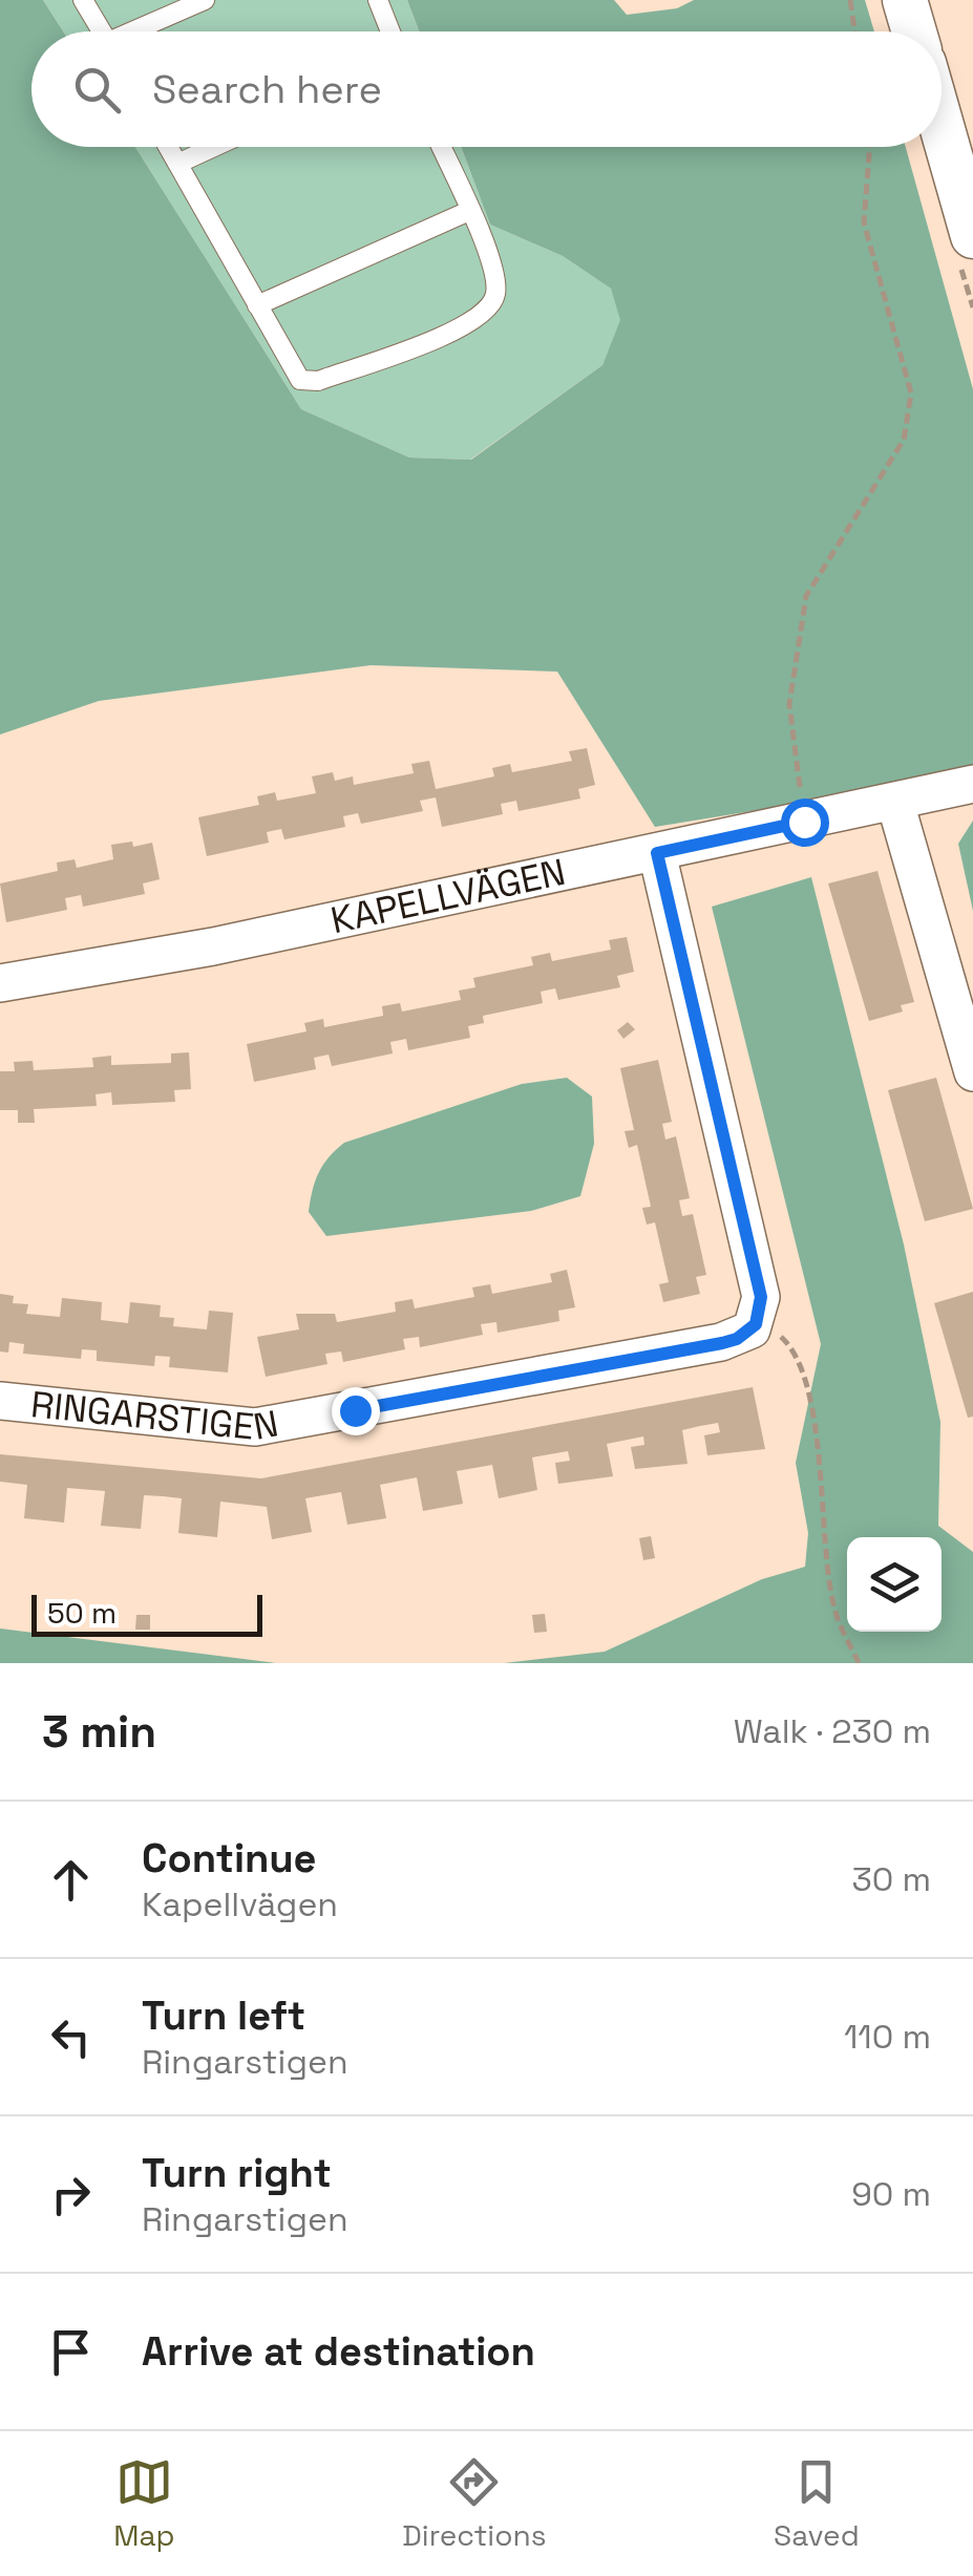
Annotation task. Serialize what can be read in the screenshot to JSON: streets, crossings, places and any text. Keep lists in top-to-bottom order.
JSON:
{
  "streets": {
    "street": ["KAPELLVÄGEN", "RINGARSTIGEN"]
  },
  "scale_bar": "50 m",
  "page": {
    "search": "Search here",
    "scale": "50 m",
    "heading": ["3 min", "Walk · 230 m"],
    "list": [
      ["Continue", "Kapellvägen", "30 m"],
      ["Turn left", "Ringarstigen", "110 m"],
      ["Turn right", "Ringarstigen", "90 m"],
      "Arrive at destination"
    ],
    "nav": ["Map", "Directions", "Saved"]
  }
}
